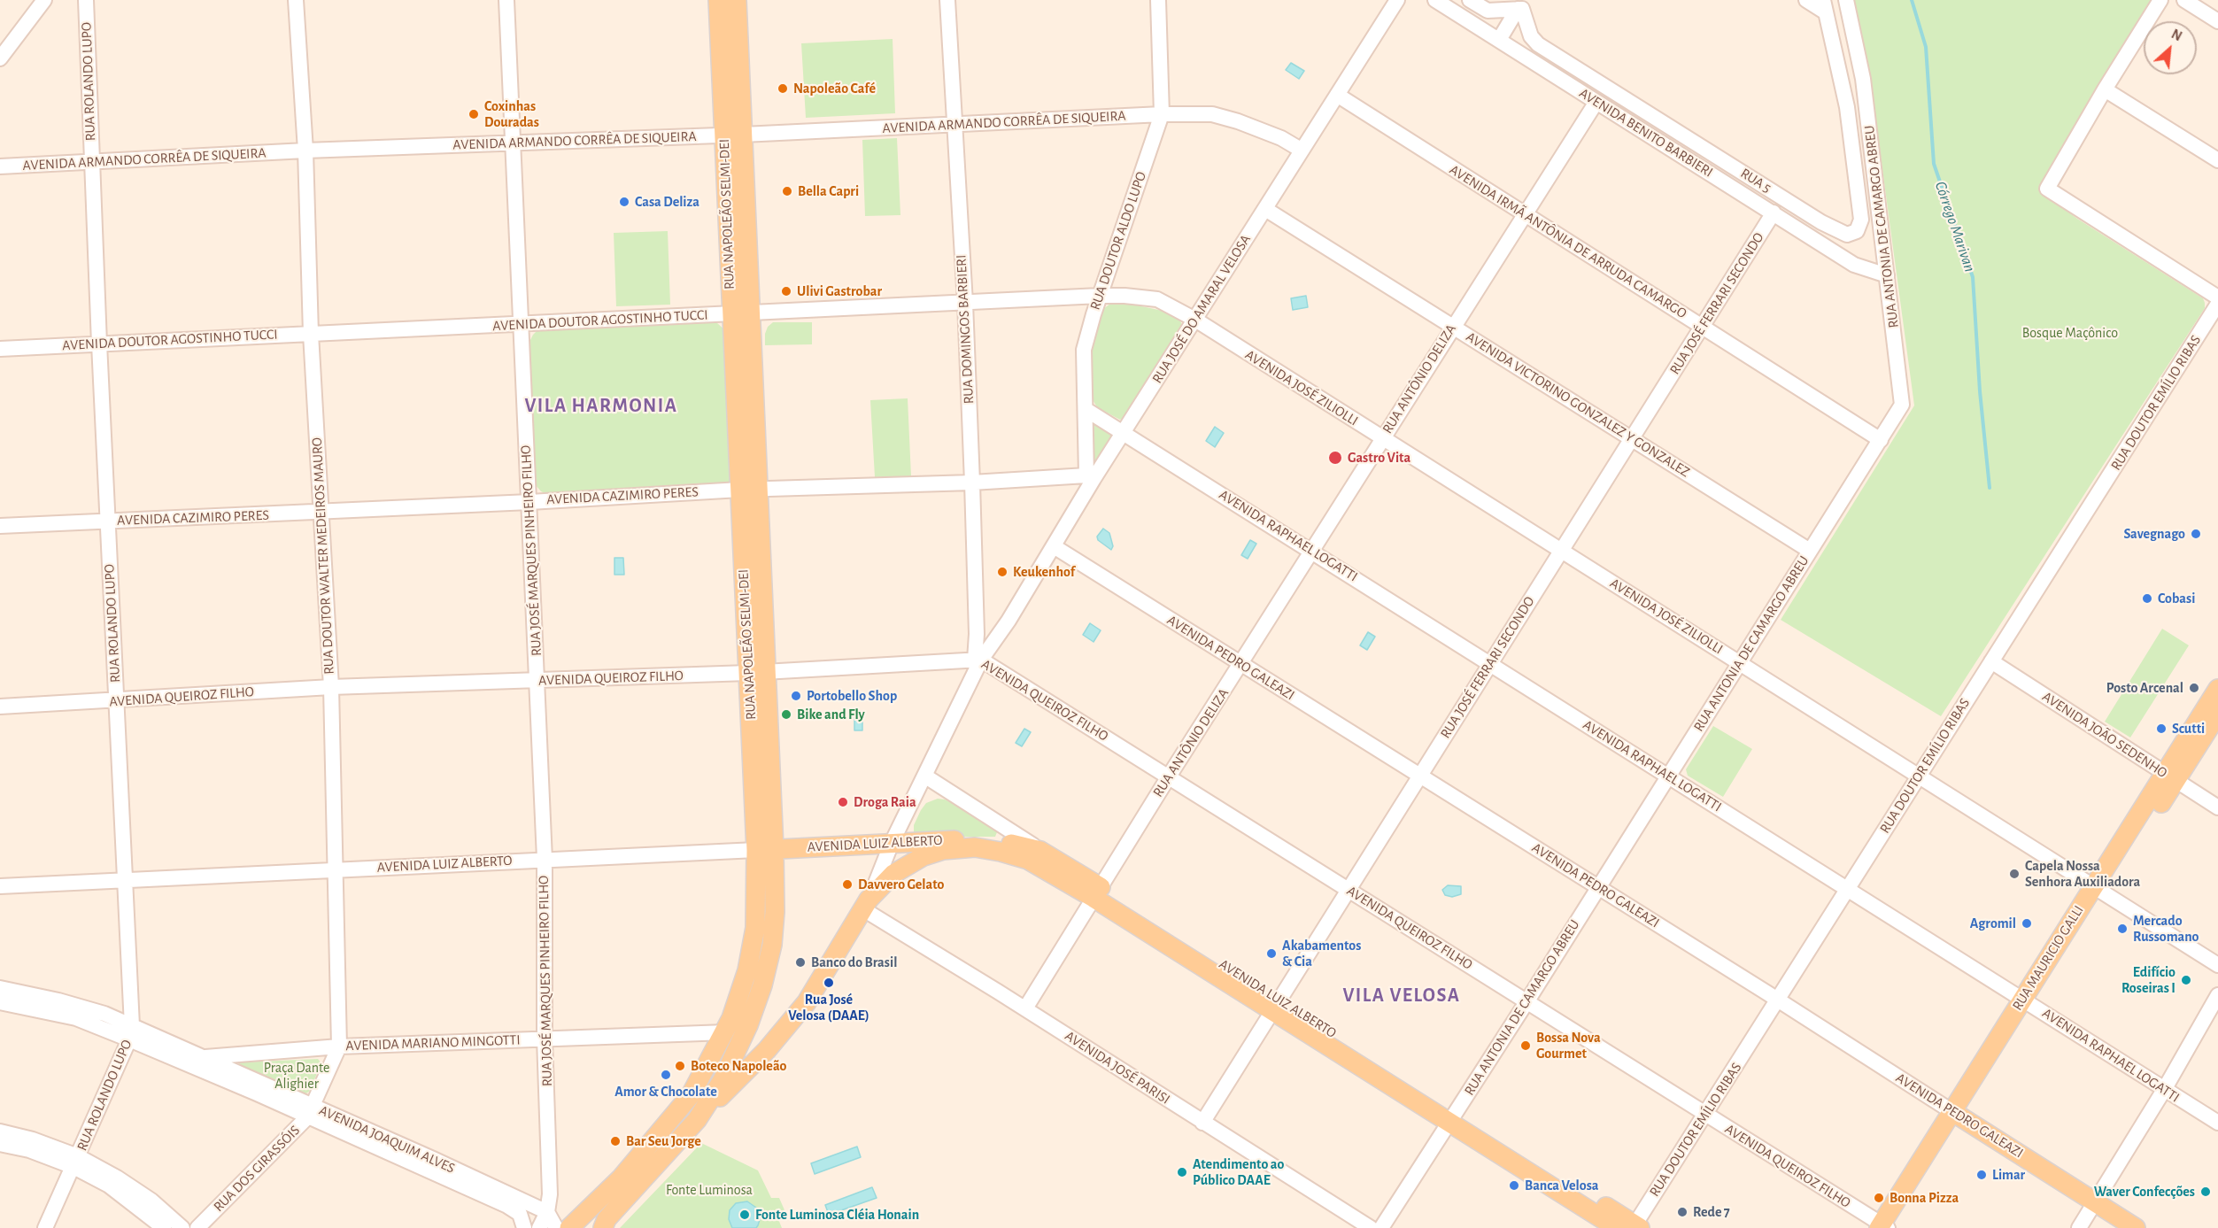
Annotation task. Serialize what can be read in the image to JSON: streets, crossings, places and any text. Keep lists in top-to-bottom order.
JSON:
{
  "streets": {
    "main road": [
      "RUA NAPOLEÃO SELMI-DEI",
      "RUA JOSÉ DO AMARAL VELOSA",
      "AVENIDA PEDRO GALEAZI",
      "AVENIDA LUIZ ALBERTO",
      "RUA MAURICIO GALLI"
    ],
    "street": [
      "RUA ROLANDO LUPO",
      "AVENIDA ARMANDO CORRÊA DE SIQUEIRA",
      "AVENIDA BENITO BARBIERI",
      "RUA 5",
      "RUA ANTONIA DE CAMARGO ABREU",
      "RUA DOUTOR ALDO LUPO",
      "AVENIDA IRMÃ ANTÔNIA DE ARRUDA CAMARGO",
      "RUA JOSÉ FERRARI SECONDO",
      "AVENIDA DOUTOR AGOSTINHO TUCCI",
      "RUA DOMINGOS BARBIERI",
      "RUA ANTÔNIO DELIZA",
      "AVENIDA JOSÉ ZILIOLLI",
      "RUA DOUTOR EMÍLIO RIBAS",
      "AVENIDA VICTORINO GONZALEZ Y GONZALEZ",
      "AVENIDA CAZIMIRO PERES",
      "AVENIDA RAPHAEL LOGATTI",
      "RUA JOSÉ MARQUES PINHEIRO FILHO",
      "RUA DOUTOR WALTER MEDEIROS MAURO",
      "AVENIDA QUEIROZ FILHO",
      "AVENIDA JOÃO SEDENHO",
      "AVENIDA MARIANO MINGOTTI",
      "AVENIDA JOSÉ PARISI",
      "AVENIDA JOAQUIM ALVES",
      "RUA DOS GIRASSÓIS"
    ]
  },
  "crossings": [
    ["RUA ROLANDO LUPO", "AVENIDA ARMANDO CORRÊA DE SIQUEIRA"],
    ["RUA ROLANDO LUPO", "AVENIDA DOUTOR AGOSTINHO TUCCI"],
    ["RUA ROLANDO LUPO", "AVENIDA CAZIMIRO PERES"],
    ["RUA ROLANDO LUPO", "AVENIDA QUEIROZ FILHO"],
    ["RUA ROLANDO LUPO", "AVENIDA LUIZ ALBERTO"],
    ["RUA ROLANDO LUPO", "AVENIDA JOAQUIM ALVES"],
    ["AVENIDA ARMANDO CORRÊA DE SIQUEIRA", "RUA NAPOLEÃO SELMI-DEI"],
    ["AVENIDA ARMANDO CORRÊA DE SIQUEIRA", "RUA DOUTOR ALDO LUPO"],
    ["AVENIDA ARMANDO CORRÊA DE SIQUEIRA", "RUA JOSÉ DO AMARAL VELOSA"],
    ["AVENIDA ARMANDO CORRÊA DE SIQUEIRA", "RUA DOMINGOS BARBIERI"],
    ["AVENIDA ARMANDO CORRÊA DE SIQUEIRA", "RUA JOSÉ MARQUES PINHEIRO FILHO"],
    ["AVENIDA ARMANDO CORRÊA DE SIQUEIRA", "RUA DOUTOR WALTER MEDEIROS MAURO"],
    ["AVENIDA BENITO BARBIERI", "RUA ANTONIA DE CAMARGO ABREU"],
    ["AVENIDA BENITO BARBIERI", "RUA JOSÉ FERRARI SECONDO"],
    ["AVENIDA BENITO BARBIERI", "RUA ANTÔNIO DELIZA"],
    ["RUA NAPOLEÃO SELMI-DEI", "RUA JOSÉ DO AMARAL VELOSA"],
    ["RUA NAPOLEÃO SELMI-DEI", "AVENIDA DOUTOR AGOSTINHO TUCCI"],
    ["RUA NAPOLEÃO SELMI-DEI", "AVENIDA CAZIMIRO PERES"],
    ["RUA NAPOLEÃO SELMI-DEI", "AVENIDA QUEIROZ FILHO"],
    ["RUA NAPOLEÃO SELMI-DEI", "AVENIDA LUIZ ALBERTO"],
    ["RUA NAPOLEÃO SELMI-DEI", "AVENIDA MARIANO MINGOTTI"],
    ["RUA ANTONIA DE CAMARGO ABREU", "AVENIDA IRMÃ ANTÔNIA DE ARRUDA CAMARGO"],
    ["RUA ANTONIA DE CAMARGO ABREU", "AVENIDA JOSÉ ZILIOLLI"],
    ["RUA ANTONIA DE CAMARGO ABREU", "AVENIDA VICTORINO GONZALEZ Y GONZALEZ"],
    ["RUA ANTONIA DE CAMARGO ABREU", "AVENIDA RAPHAEL LOGATTI"],
    ["RUA ANTONIA DE CAMARGO ABREU", "AVENIDA PEDRO GALEAZI"],
    ["RUA ANTONIA DE CAMARGO ABREU", "AVENIDA QUEIROZ FILHO"],
    ["RUA ANTONIA DE CAMARGO ABREU", "AVENIDA LUIZ ALBERTO"],
    ["RUA DOUTOR ALDO LUPO", "RUA JOSÉ DO AMARAL VELOSA"],
    ["RUA DOUTOR ALDO LUPO", "AVENIDA DOUTOR AGOSTINHO TUCCI"],
    ["RUA DOUTOR ALDO LUPO", "AVENIDA CAZIMIRO PERES"],
    ["RUA DOUTOR ALDO LUPO", "AVENIDA RAPHAEL LOGATTI"],
    ["AVENIDA IRMÃ ANTÔNIA DE ARRUDA CAMARGO", "RUA JOSÉ FERRARI SECONDO"],
    ["AVENIDA IRMÃ ANTÔNIA DE ARRUDA CAMARGO", "RUA JOSÉ DO AMARAL VELOSA"],
    ["AVENIDA IRMÃ ANTÔNIA DE ARRUDA CAMARGO", "RUA ANTÔNIO DELIZA"],
    ["RUA JOSÉ FERRARI SECONDO", "AVENIDA JOSÉ ZILIOLLI"],
    ["RUA JOSÉ FERRARI SECONDO", "AVENIDA VICTORINO GONZALEZ Y GONZALEZ"],
    ["RUA JOSÉ FERRARI SECONDO", "AVENIDA RAPHAEL LOGATTI"],
    ["RUA JOSÉ FERRARI SECONDO", "AVENIDA PEDRO GALEAZI"],
    ["RUA JOSÉ FERRARI SECONDO", "AVENIDA QUEIROZ FILHO"],
    ["RUA JOSÉ FERRARI SECONDO", "AVENIDA LUIZ ALBERTO"],
    ["RUA JOSÉ FERRARI SECONDO", "AVENIDA JOSÉ PARISI"],
    ["RUA JOSÉ DO AMARAL VELOSA", "AVENIDA DOUTOR AGOSTINHO TUCCI"],
    ["RUA JOSÉ DO AMARAL VELOSA", "RUA DOMINGOS BARBIERI"],
    ["RUA JOSÉ DO AMARAL VELOSA", "AVENIDA JOSÉ ZILIOLLI"],
    ["RUA JOSÉ DO AMARAL VELOSA", "AVENIDA VICTORINO GONZALEZ Y GONZALEZ"],
    ["RUA JOSÉ DO AMARAL VELOSA", "AVENIDA CAZIMIRO PERES"],
    ["RUA JOSÉ DO AMARAL VELOSA", "AVENIDA RAPHAEL LOGATTI"],
    ["RUA JOSÉ DO AMARAL VELOSA", "AVENIDA PEDRO GALEAZI"],
    ["RUA JOSÉ DO AMARAL VELOSA", "AVENIDA QUEIROZ FILHO"],
    ["RUA JOSÉ DO AMARAL VELOSA", "AVENIDA LUIZ ALBERTO"],
    ["RUA JOSÉ DO AMARAL VELOSA", "AVENIDA JOSÉ PARISI"],
    ["AVENIDA DOUTOR AGOSTINHO TUCCI", "RUA DOMINGOS BARBIERI"],
    ["AVENIDA DOUTOR AGOSTINHO TUCCI", "AVENIDA JOSÉ ZILIOLLI"],
    ["AVENIDA DOUTOR AGOSTINHO TUCCI", "RUA JOSÉ MARQUES PINHEIRO FILHO"],
    ["AVENIDA DOUTOR AGOSTINHO TUCCI", "RUA DOUTOR WALTER MEDEIROS MAURO"],
    ["RUA DOMINGOS BARBIERI", "AVENIDA CAZIMIRO PERES"],
    ["RUA DOMINGOS BARBIERI", "AVENIDA QUEIROZ FILHO"],
    ["RUA ANTÔNIO DELIZA", "AVENIDA JOSÉ ZILIOLLI"],
    ["RUA ANTÔNIO DELIZA", "AVENIDA VICTORINO GONZALEZ Y GONZALEZ"],
    ["RUA ANTÔNIO DELIZA", "AVENIDA RAPHAEL LOGATTI"],
    ["RUA ANTÔNIO DELIZA", "AVENIDA PEDRO GALEAZI"],
    ["RUA ANTÔNIO DELIZA", "AVENIDA QUEIROZ FILHO"],
    ["RUA ANTÔNIO DELIZA", "AVENIDA LUIZ ALBERTO"],
    ["RUA ANTÔNIO DELIZA", "AVENIDA JOSÉ PARISI"],
    ["AVENIDA JOSÉ ZILIOLLI", "RUA DOUTOR EMÍLIO RIBAS"],
    ["AVENIDA JOSÉ ZILIOLLI", "RUA MAURICIO GALLI"],
    ["RUA DOUTOR EMÍLIO RIBAS", "AVENIDA RAPHAEL LOGATTI"],
    ["RUA DOUTOR EMÍLIO RIBAS", "AVENIDA PEDRO GALEAZI"],
    ["RUA DOUTOR EMÍLIO RIBAS", "AVENIDA QUEIROZ FILHO"],
    ["RUA DOUTOR EMÍLIO RIBAS", "AVENIDA JOÃO SEDENHO"],
    ["RUA DOUTOR EMÍLIO RIBAS", "AVENIDA LUIZ ALBERTO"],
    ["AVENIDA CAZIMIRO PERES", "RUA JOSÉ MARQUES PINHEIRO FILHO"],
    ["AVENIDA CAZIMIRO PERES", "RUA DOUTOR WALTER MEDEIROS MAURO"],
    ["AVENIDA RAPHAEL LOGATTI", "RUA MAURICIO GALLI"],
    ["RUA JOSÉ MARQUES PINHEIRO FILHO", "AVENIDA QUEIROZ FILHO"],
    ["RUA JOSÉ MARQUES PINHEIRO FILHO", "AVENIDA LUIZ ALBERTO"],
    ["RUA JOSÉ MARQUES PINHEIRO FILHO", "AVENIDA MARIANO MINGOTTI"],
    ["RUA JOSÉ MARQUES PINHEIRO FILHO", "AVENIDA JOAQUIM ALVES"],
    ["RUA DOUTOR WALTER MEDEIROS MAURO", "AVENIDA QUEIROZ FILHO"],
    ["RUA DOUTOR WALTER MEDEIROS MAURO", "AVENIDA LUIZ ALBERTO"],
    ["RUA DOUTOR WALTER MEDEIROS MAURO", "AVENIDA MARIANO MINGOTTI"],
    ["RUA DOUTOR WALTER MEDEIROS MAURO", "AVENIDA JOAQUIM ALVES"],
    ["RUA DOUTOR WALTER MEDEIROS MAURO", "RUA DOS GIRASSÓIS"],
    ["AVENIDA PEDRO GALEAZI", "RUA MAURICIO GALLI"],
    ["AVENIDA QUEIROZ FILHO", "RUA MAURICIO GALLI"],
    ["AVENIDA JOÃO SEDENHO", "RUA MAURICIO GALLI"],
    ["AVENIDA MARIANO MINGOTTI", "AVENIDA JOAQUIM ALVES"],
    ["AVENIDA JOAQUIM ALVES", "RUA DOS GIRASSÓIS"]
  ],
  "districts": ["VILA HARMONIA", "VILA VELOSA"],
  "water": ["Córrego Marivan"],
  "parks": ["Bosque Maçônico", "Praça Dante Alighier", "Fonte Luminosa"],
  "places": [
    "Napoleão Café",
    "Coxinhas Douradas",
    "Bella Capri",
    "Casa Deliza",
    "Ulivi Gastrobar",
    "Gastro Vita",
    "Savegnago",
    "Keukenhof",
    "Cobasi",
    "Posto Arcenal",
    "Portobello Shop",
    "Bike and Fly",
    "Scutti",
    "Droga Raia",
    "Capela Nossa Senhora Auxiliadora",
    "Davvero Gelato",
    "Agromil",
    "Mercado Russomano",
    "Akabamentos & Cia",
    "Banco do Brasil",
    "Edifício Roseiras I",
    "Rua José Velosa (DAAE)",
    "Bossa Nova Gourmet",
    "Boteco Napoleão",
    "Amor & Chocolate",
    "Bar Seu Jorge",
    "Atendimento ao Público DAAE",
    "Limar",
    "Banca Velosa",
    "Waver Confecções",
    "Bonna Pizza",
    "Rede 7",
    "Fonte Luminosa Cléia Honain"
  ],
  "north": "top right"
}
